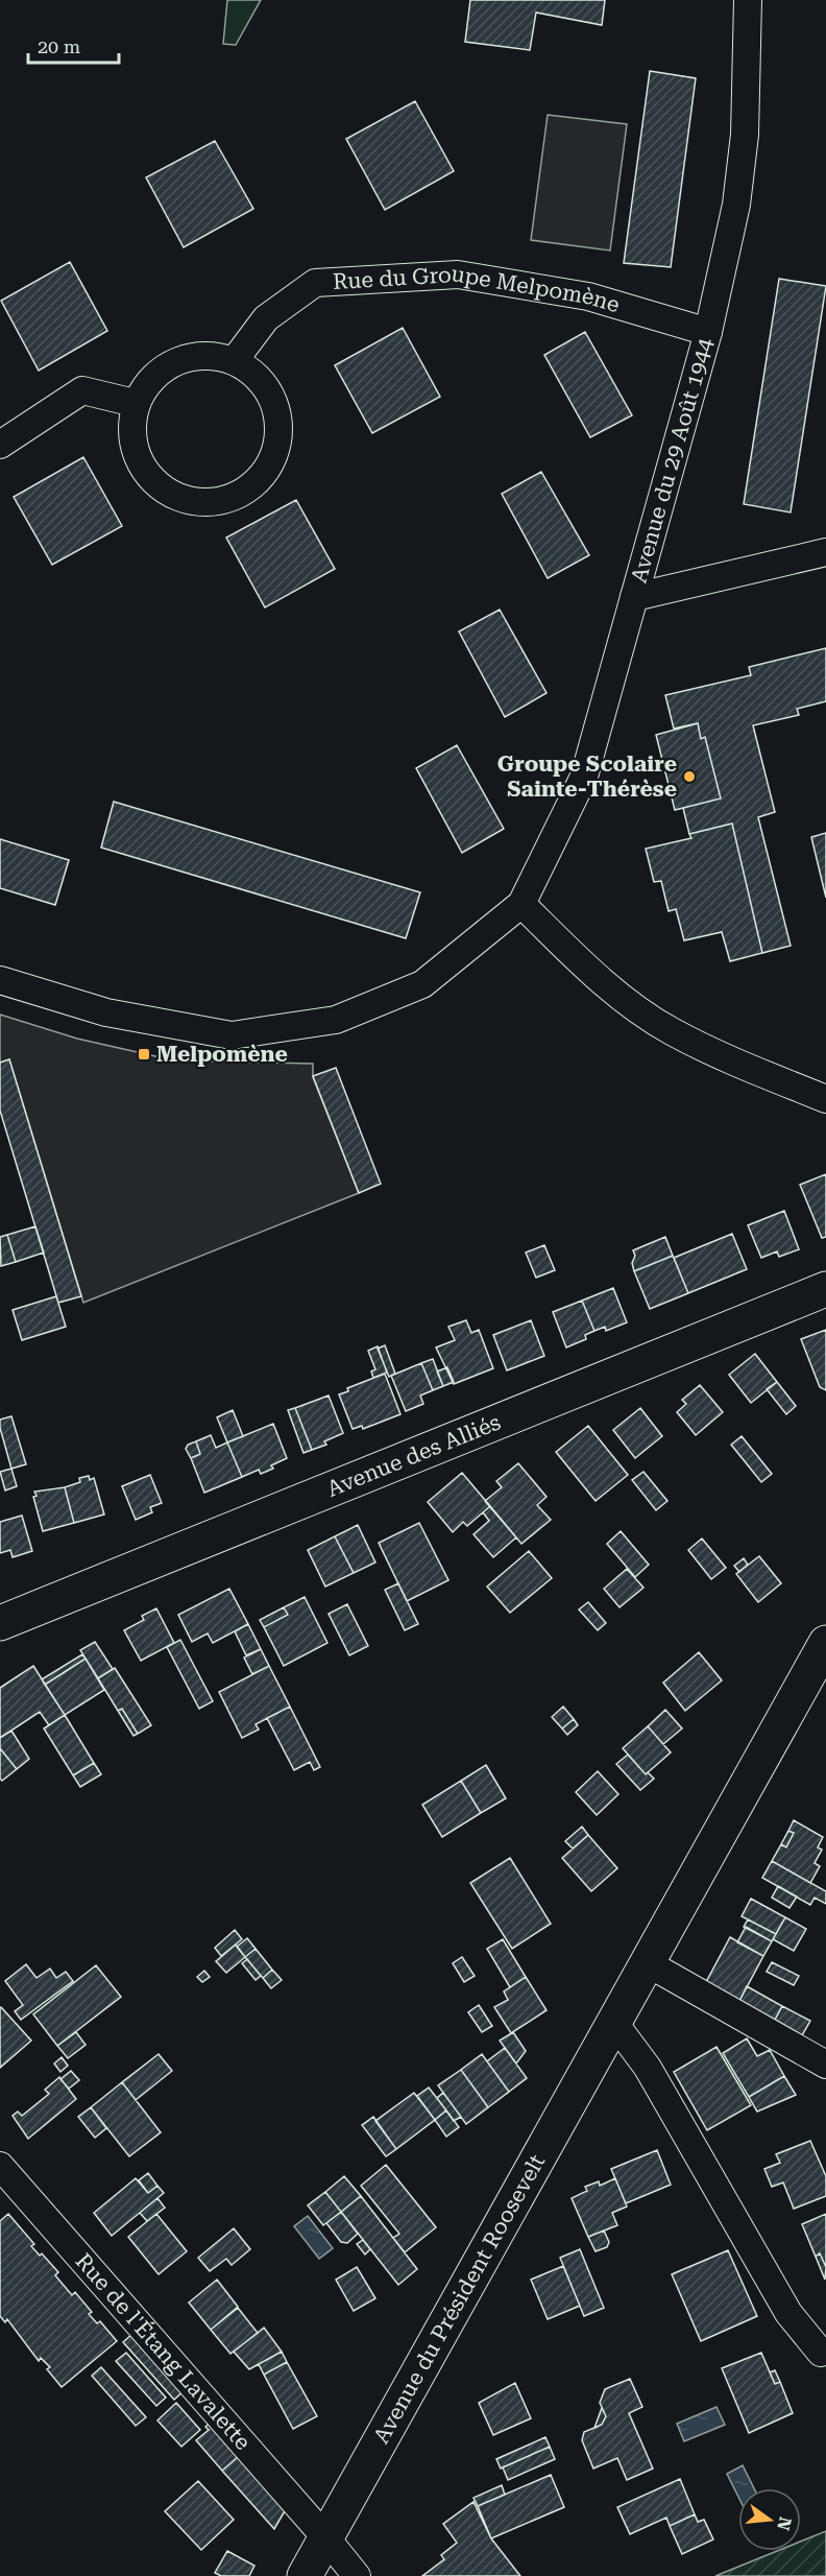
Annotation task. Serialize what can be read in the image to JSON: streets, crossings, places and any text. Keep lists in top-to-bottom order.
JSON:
{
  "streets": {
    "main road": ["Avenue des Alliés", "Avenue du Président Roosevelt"],
    "street": ["Rue du Groupe Melpomène", "Avenue du 29 Août 1944", "Rue de l'Étang Lavalette"]
  },
  "crossings": [
    ["Rue du Groupe Melpomène", "Avenue du 29 Août 1944"],
    ["Avenue du Président Roosevelt", "Rue de l'Étang Lavalette"]
  ],
  "places": {
    "other": ["Groupe Scolaire Sainte-Thérèse"],
    "transit": ["Melpomène"]
  },
  "scale_bar": "20 m",
  "north": "right"
}
